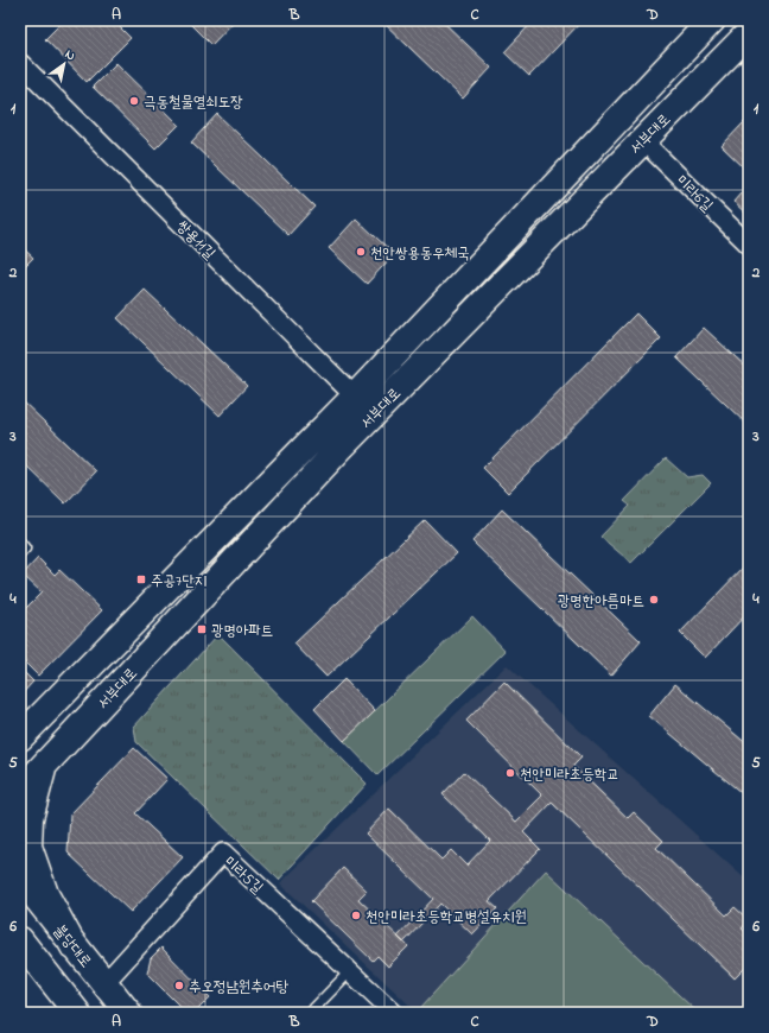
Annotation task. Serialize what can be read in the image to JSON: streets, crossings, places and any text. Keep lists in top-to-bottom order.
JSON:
{
  "streets": {
    "main road": ["서부대로", "불당대로"],
    "street": ["미라6길", "쌍용11길", "미라5길"]
  },
  "crossings": [
    ["서부대로", "미라6길"],
    ["서부대로", "쌍용11길"],
    ["미라5길", "불당대로"]
  ],
  "places": {
    "other": [
      "극동철물열쇠도장",
      "천안쌍용동우체국",
      "광명한아름마트",
      "천안미라초등학교",
      "천안미라초등학교병설유치원",
      "추오정남원추어탕"
    ],
    "transit": ["주공7단지", "광명아파트"]
  },
  "north": "top right",
  "grid": {
    "columns": [
      "A",
      "B",
      "C",
      "D"
    ],
    "rows": [
      "1",
      "2",
      "3",
      "4",
      "5",
      "6"
    ]
  }
}
